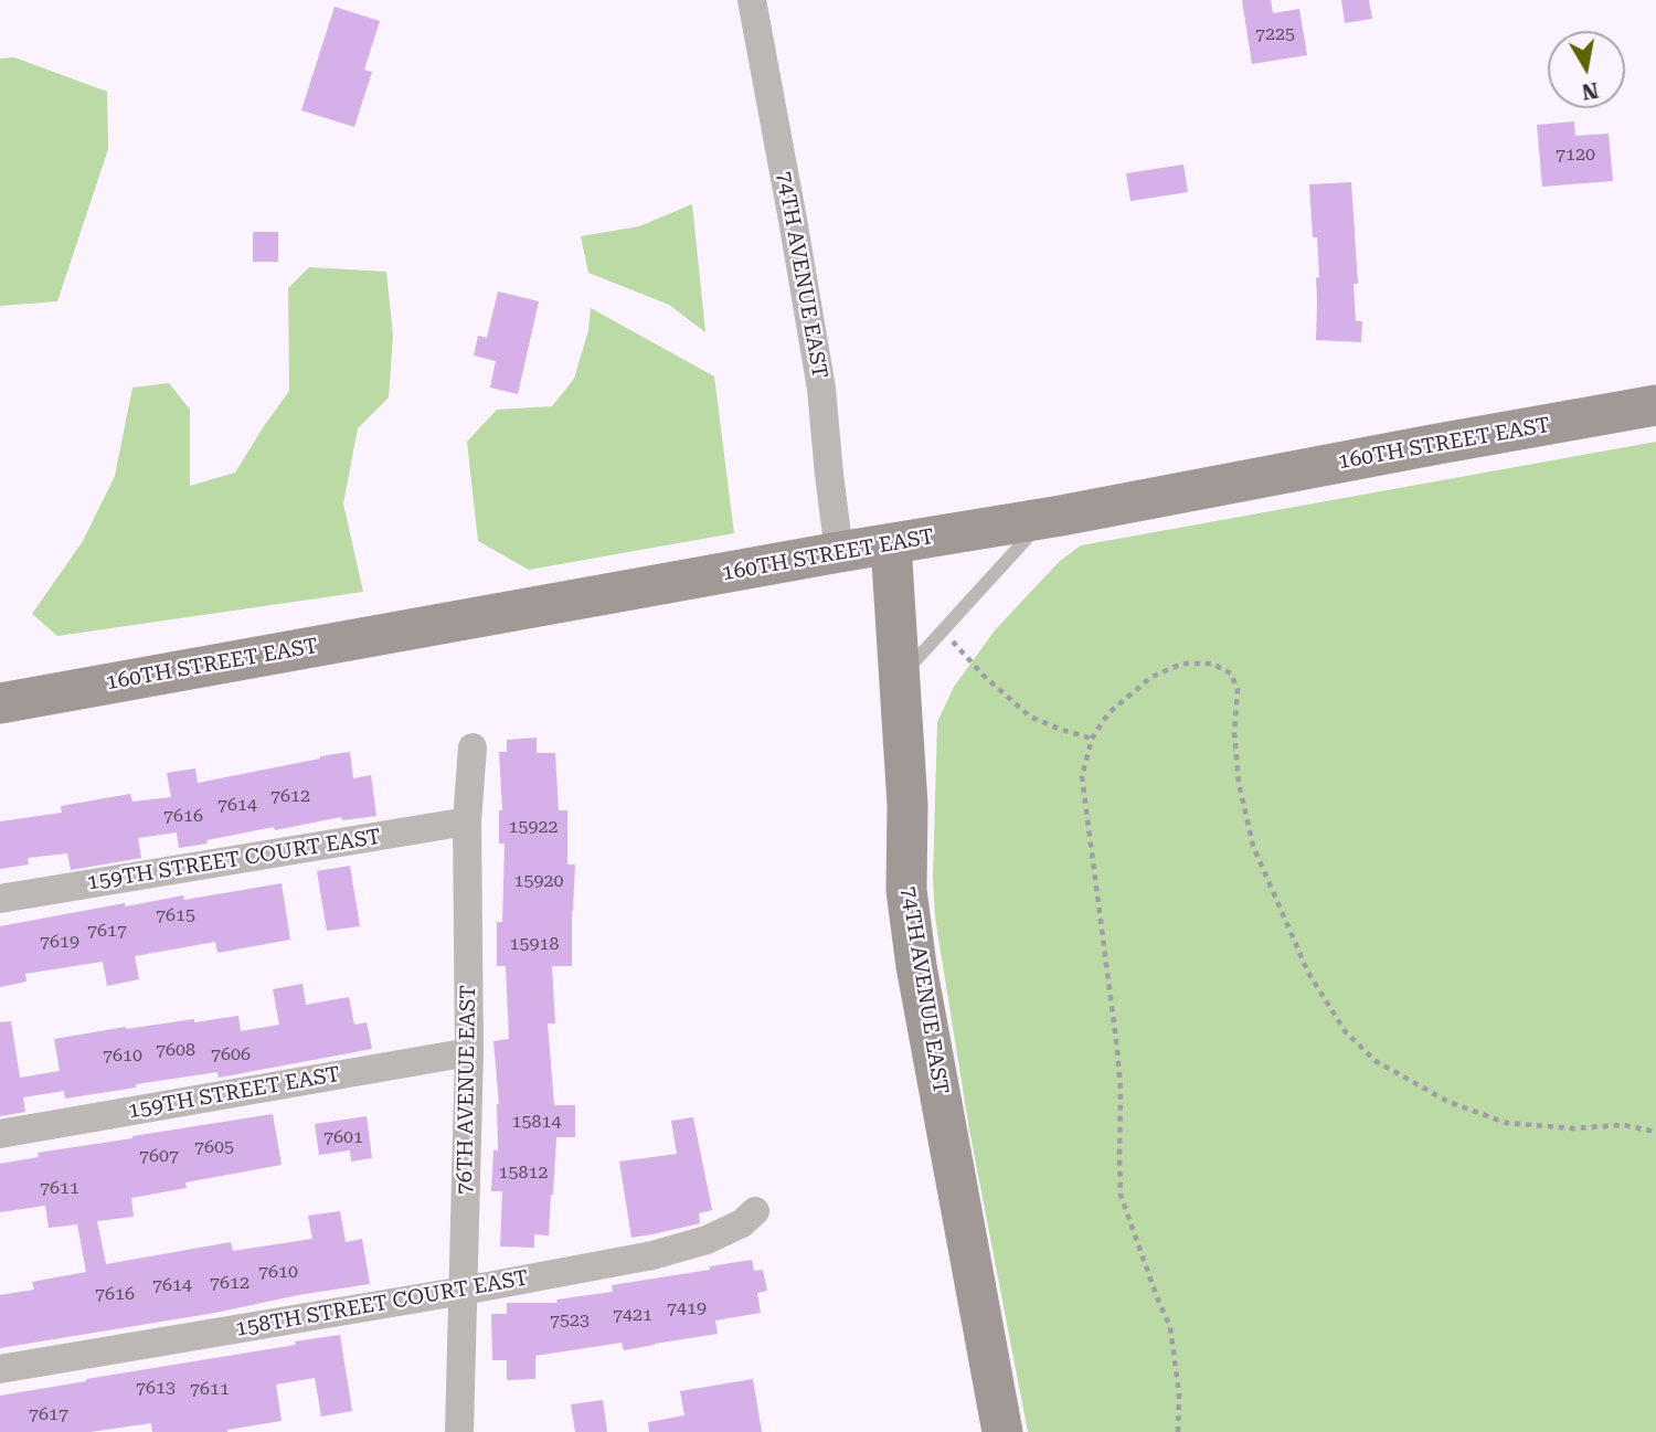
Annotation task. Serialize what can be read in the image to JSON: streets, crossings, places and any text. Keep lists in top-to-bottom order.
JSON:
{
  "streets": {
    "main road": ["74TH AVENUE EAST", "160TH STREET EAST"],
    "street": [
      "159TH STREET COURT EAST",
      "76TH AVENUE EAST",
      "159TH STREET EAST",
      "158TH STREET COURT EAST"
    ]
  },
  "crossings": [
    ["74TH AVENUE EAST", "160TH STREET EAST"],
    ["159TH STREET COURT EAST", "76TH AVENUE EAST"],
    ["76TH AVENUE EAST", "159TH STREET EAST"],
    ["76TH AVENUE EAST", "158TH STREET COURT EAST"]
  ],
  "house_numbers": [
    "7225",
    "7120",
    "7612",
    "7614",
    "7616",
    "15922",
    "15920",
    "7615",
    "7617",
    "7619",
    "15918",
    "7608",
    "7606",
    "7610",
    "15814",
    "7601",
    "7605",
    "7607",
    "15812",
    "7611",
    "7610",
    "7612",
    "7614",
    "7616",
    "7419",
    "7421",
    "7523",
    "7613",
    "7611",
    "7617"
  ],
  "north": "bottom"
}
